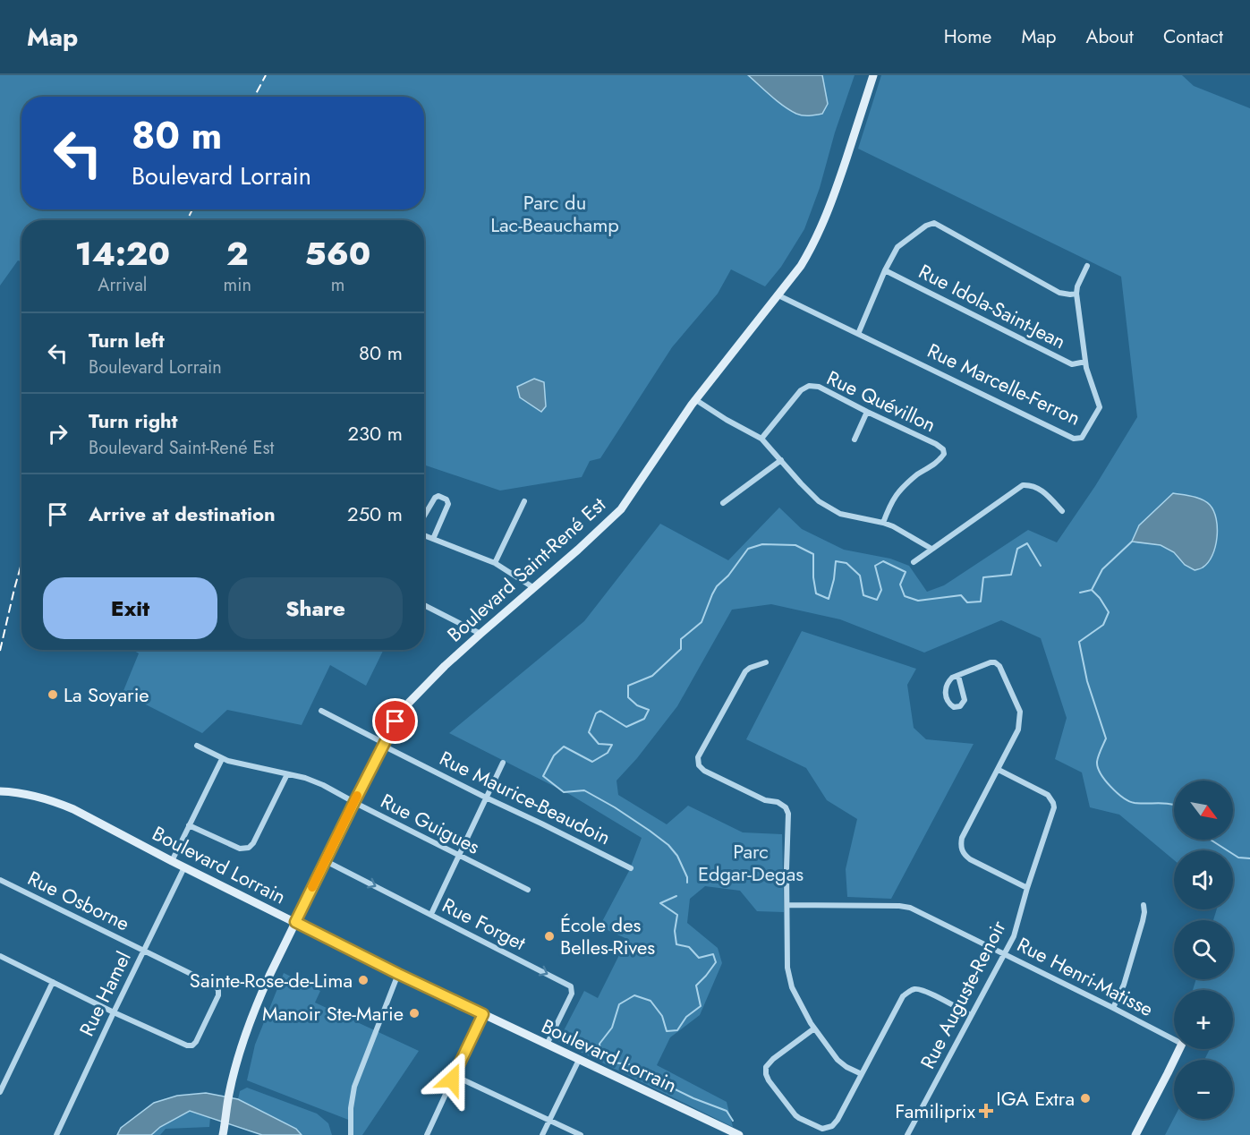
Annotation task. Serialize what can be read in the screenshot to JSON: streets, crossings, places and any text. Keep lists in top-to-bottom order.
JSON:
{
  "streets": {
    "street": [
      "Rue Idola-Saint-Jean",
      "Rue Marcelle-Ferron",
      "Rue Quévillon",
      "Boulevard Saint-René Est",
      "Rue Maurice-Beaudoin",
      "Rue Guigues",
      "Boulevard Lorrain",
      "Rue Osborne",
      "Rue Forget",
      "Rue Henri-Matisse",
      "Rue Hamel",
      "Rue Auguste-Renoir"
    ]
  },
  "crossings": [
    ["Rue Idola-Saint-Jean", "Rue Marcelle-Ferron"],
    ["Rue Marcelle-Ferron", "Boulevard Saint-René Est"],
    ["Boulevard Saint-René Est", "Rue Maurice-Beaudoin"],
    ["Boulevard Saint-René Est", "Rue Guigues"],
    ["Boulevard Saint-René Est", "Boulevard Lorrain"],
    ["Boulevard Saint-René Est", "Rue Forget"],
    ["Boulevard Lorrain", "Rue Forget"],
    ["Boulevard Lorrain", "Rue Hamel"],
    ["Rue Osborne", "Rue Hamel"],
    ["Rue Henri-Matisse", "Rue Auguste-Renoir"]
  ],
  "one_way": ["Rue Forget"],
  "parks": ["Parc du Lac-Beauchamp", "Parc Edgar-Degas"],
  "places": {
    "other": [
      "La Soyarie",
      "École des Belles-Rives",
      "Sainte-Rose-de-Lima",
      "Manoir Ste-Marie",
      "IGA Extra"
    ],
    "health": ["Familiprix"]
  },
  "north": "bottom right",
  "page": {
    "header": "Map",
    "nav": [
      "Home",
      "Map",
      "About",
      "Contact"
    ],
    "turn": ["80 m", "Boulevard Lorrain"],
    "eta": [
      "14:20",
      "Arrival",
      "2",
      "min",
      "560",
      "m"
    ],
    "list": [
      {
        "name": "Turn left",
        "note": "Boulevard Lorrain",
        "value": "80 m"
      },
      {
        "name": "Turn right",
        "note": "Boulevard Saint-René Est",
        "value": "230 m"
      },
      {
        "name": "Arrive at destination",
        "value": "250 m"
      }
    ],
    "buttons": ["Exit", "Share"],
    "map_buttons": ["+", "−"]
  }
}
